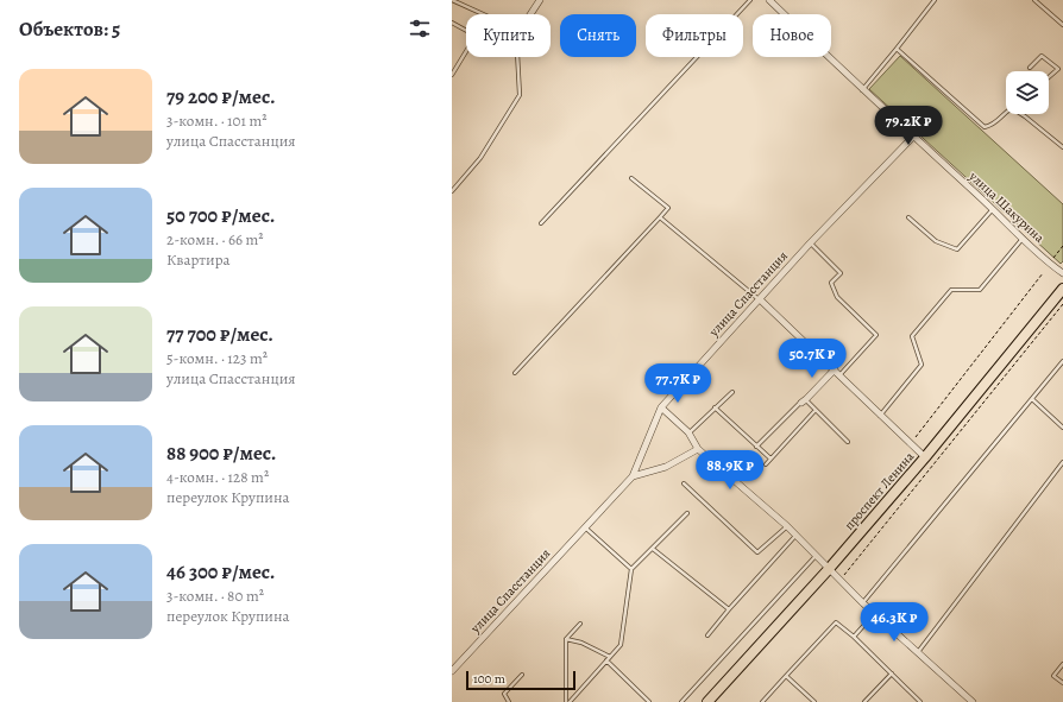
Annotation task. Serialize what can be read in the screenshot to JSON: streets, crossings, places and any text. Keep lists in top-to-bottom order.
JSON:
{
  "streets": {
    "main road": ["проспект Ленина"],
    "street": ["улица Шакурина", "улица Спасстанция"]
  },
  "crossings": [
    ["улица Шакурина", "улица Спасстанция"]
  ],
  "scale_bar": "100 m",
  "page": {
    "heading": "Объектов: 5",
    "chip": [
      "Купить",
      "Снять",
      "Фильтры",
      "Новое"
    ],
    "list": [
      {
        "name": "79 200 ₽/мес.",
        "note": "3-комн. · 101 m² · улица Спасстанция"
      },
      {
        "name": "50 700 ₽/мес.",
        "note": "2-комн. · 66 m² · Квартира"
      },
      {
        "name": "77 700 ₽/мес.",
        "note": "5-комн. · 123 m² · улица Спасстанция"
      },
      {
        "name": "88 900 ₽/мес.",
        "note": "4-комн. · 128 m² · переулок Крупина"
      },
      {
        "name": "46 300 ₽/мес.",
        "note": "3-комн. · 80 m² · переулок Крупина"
      }
    ],
    "price": [
      "79.2K ₽",
      "50.7K ₽",
      "77.7K ₽",
      "88.9K ₽",
      "46.3K ₽"
    ],
    "scale": "100 m"
  }
}
